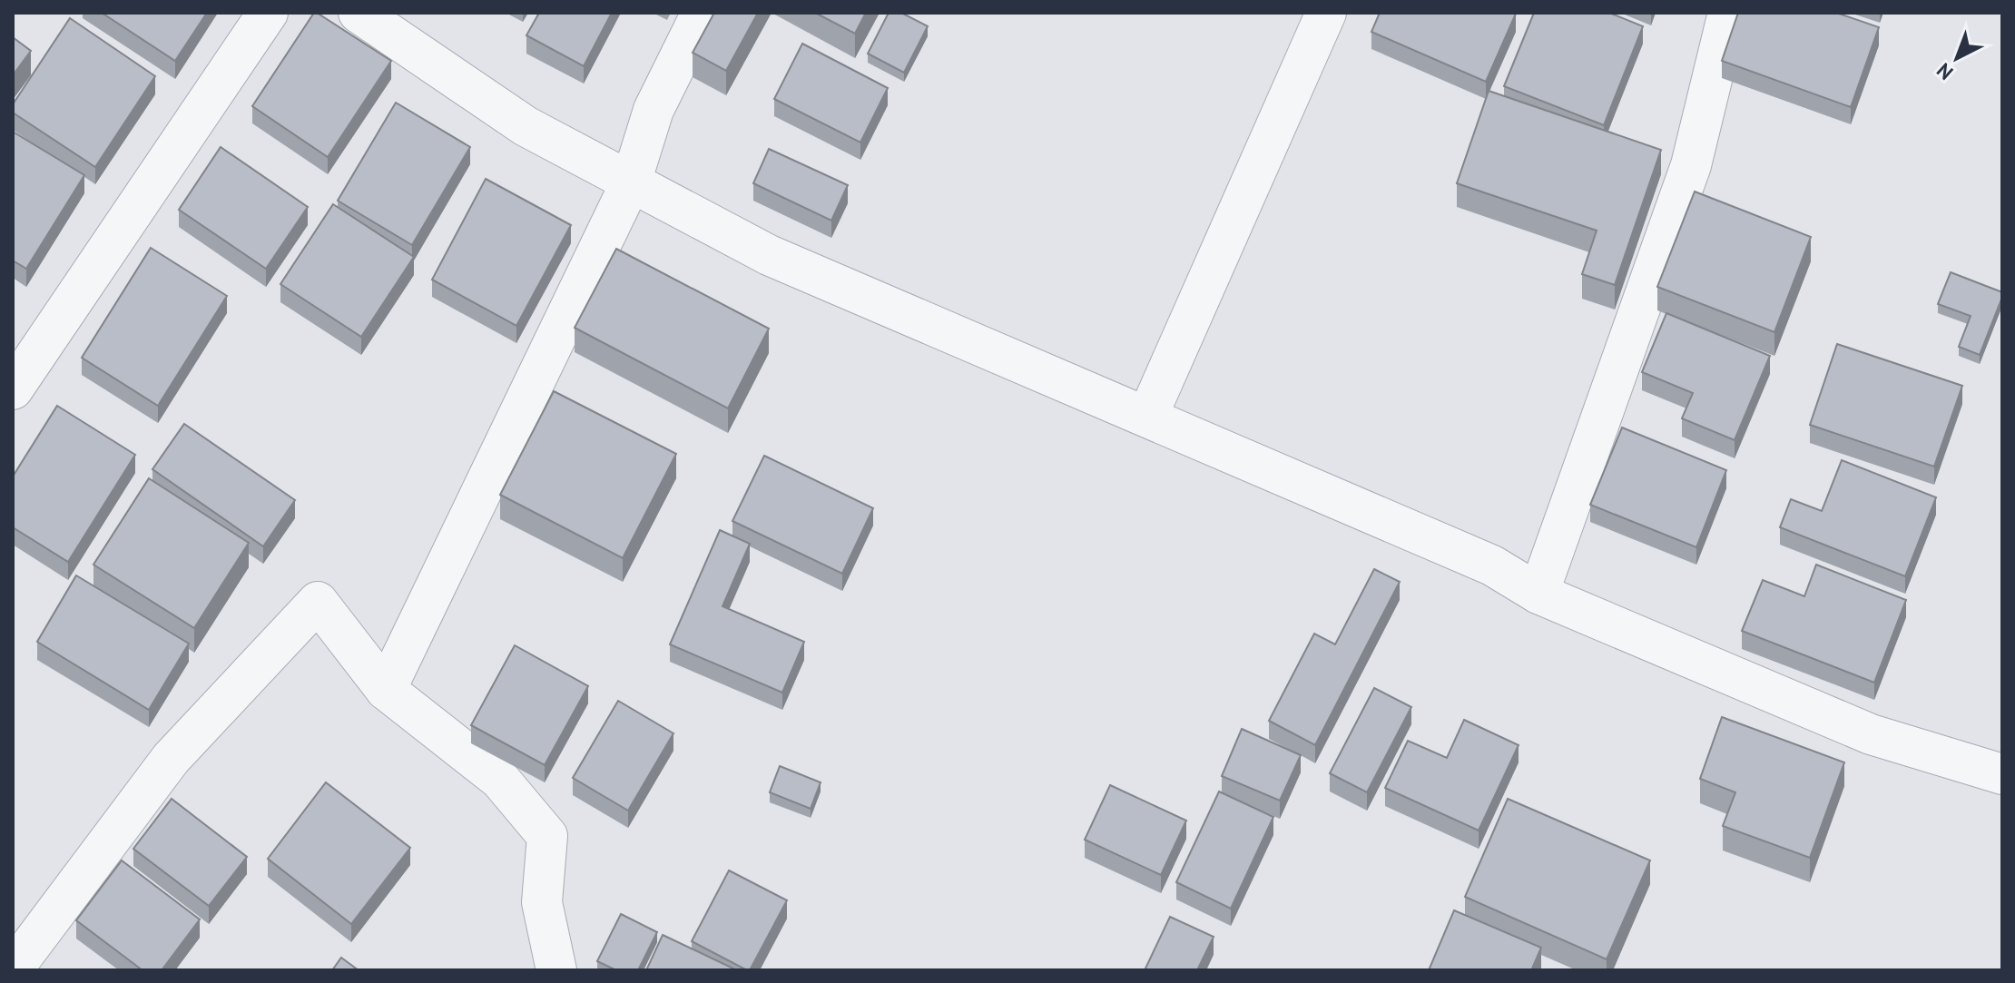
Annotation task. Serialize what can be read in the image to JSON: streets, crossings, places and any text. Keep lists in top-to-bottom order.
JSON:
{
  "north": "bottom left"
}
